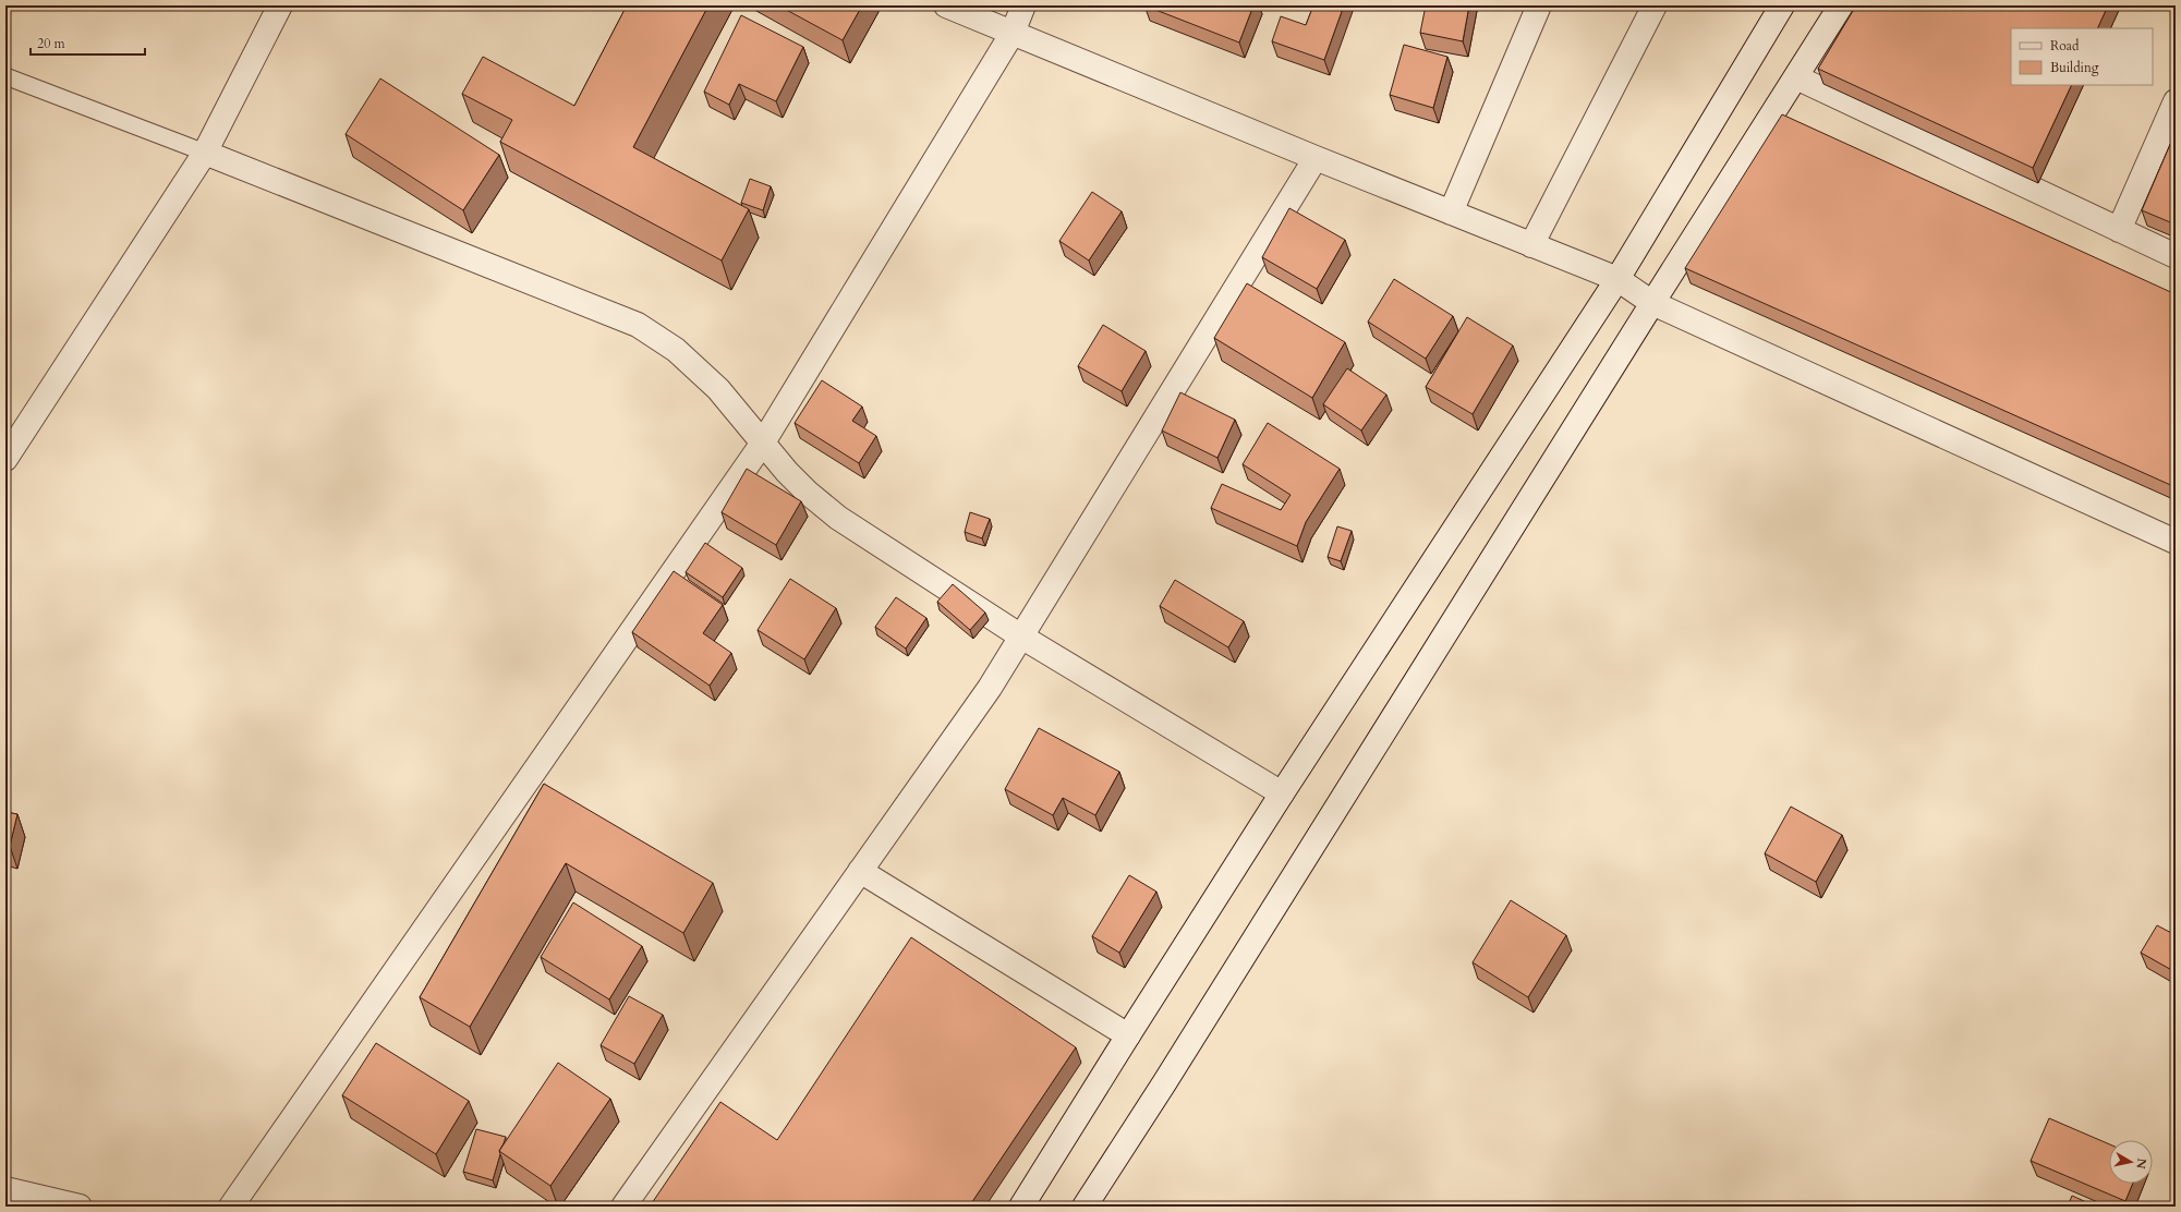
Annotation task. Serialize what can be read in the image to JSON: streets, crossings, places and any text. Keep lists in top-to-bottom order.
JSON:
{
  "legend": ["Road", "Building"],
  "scale_bar": "20 m",
  "north": "right"
}
